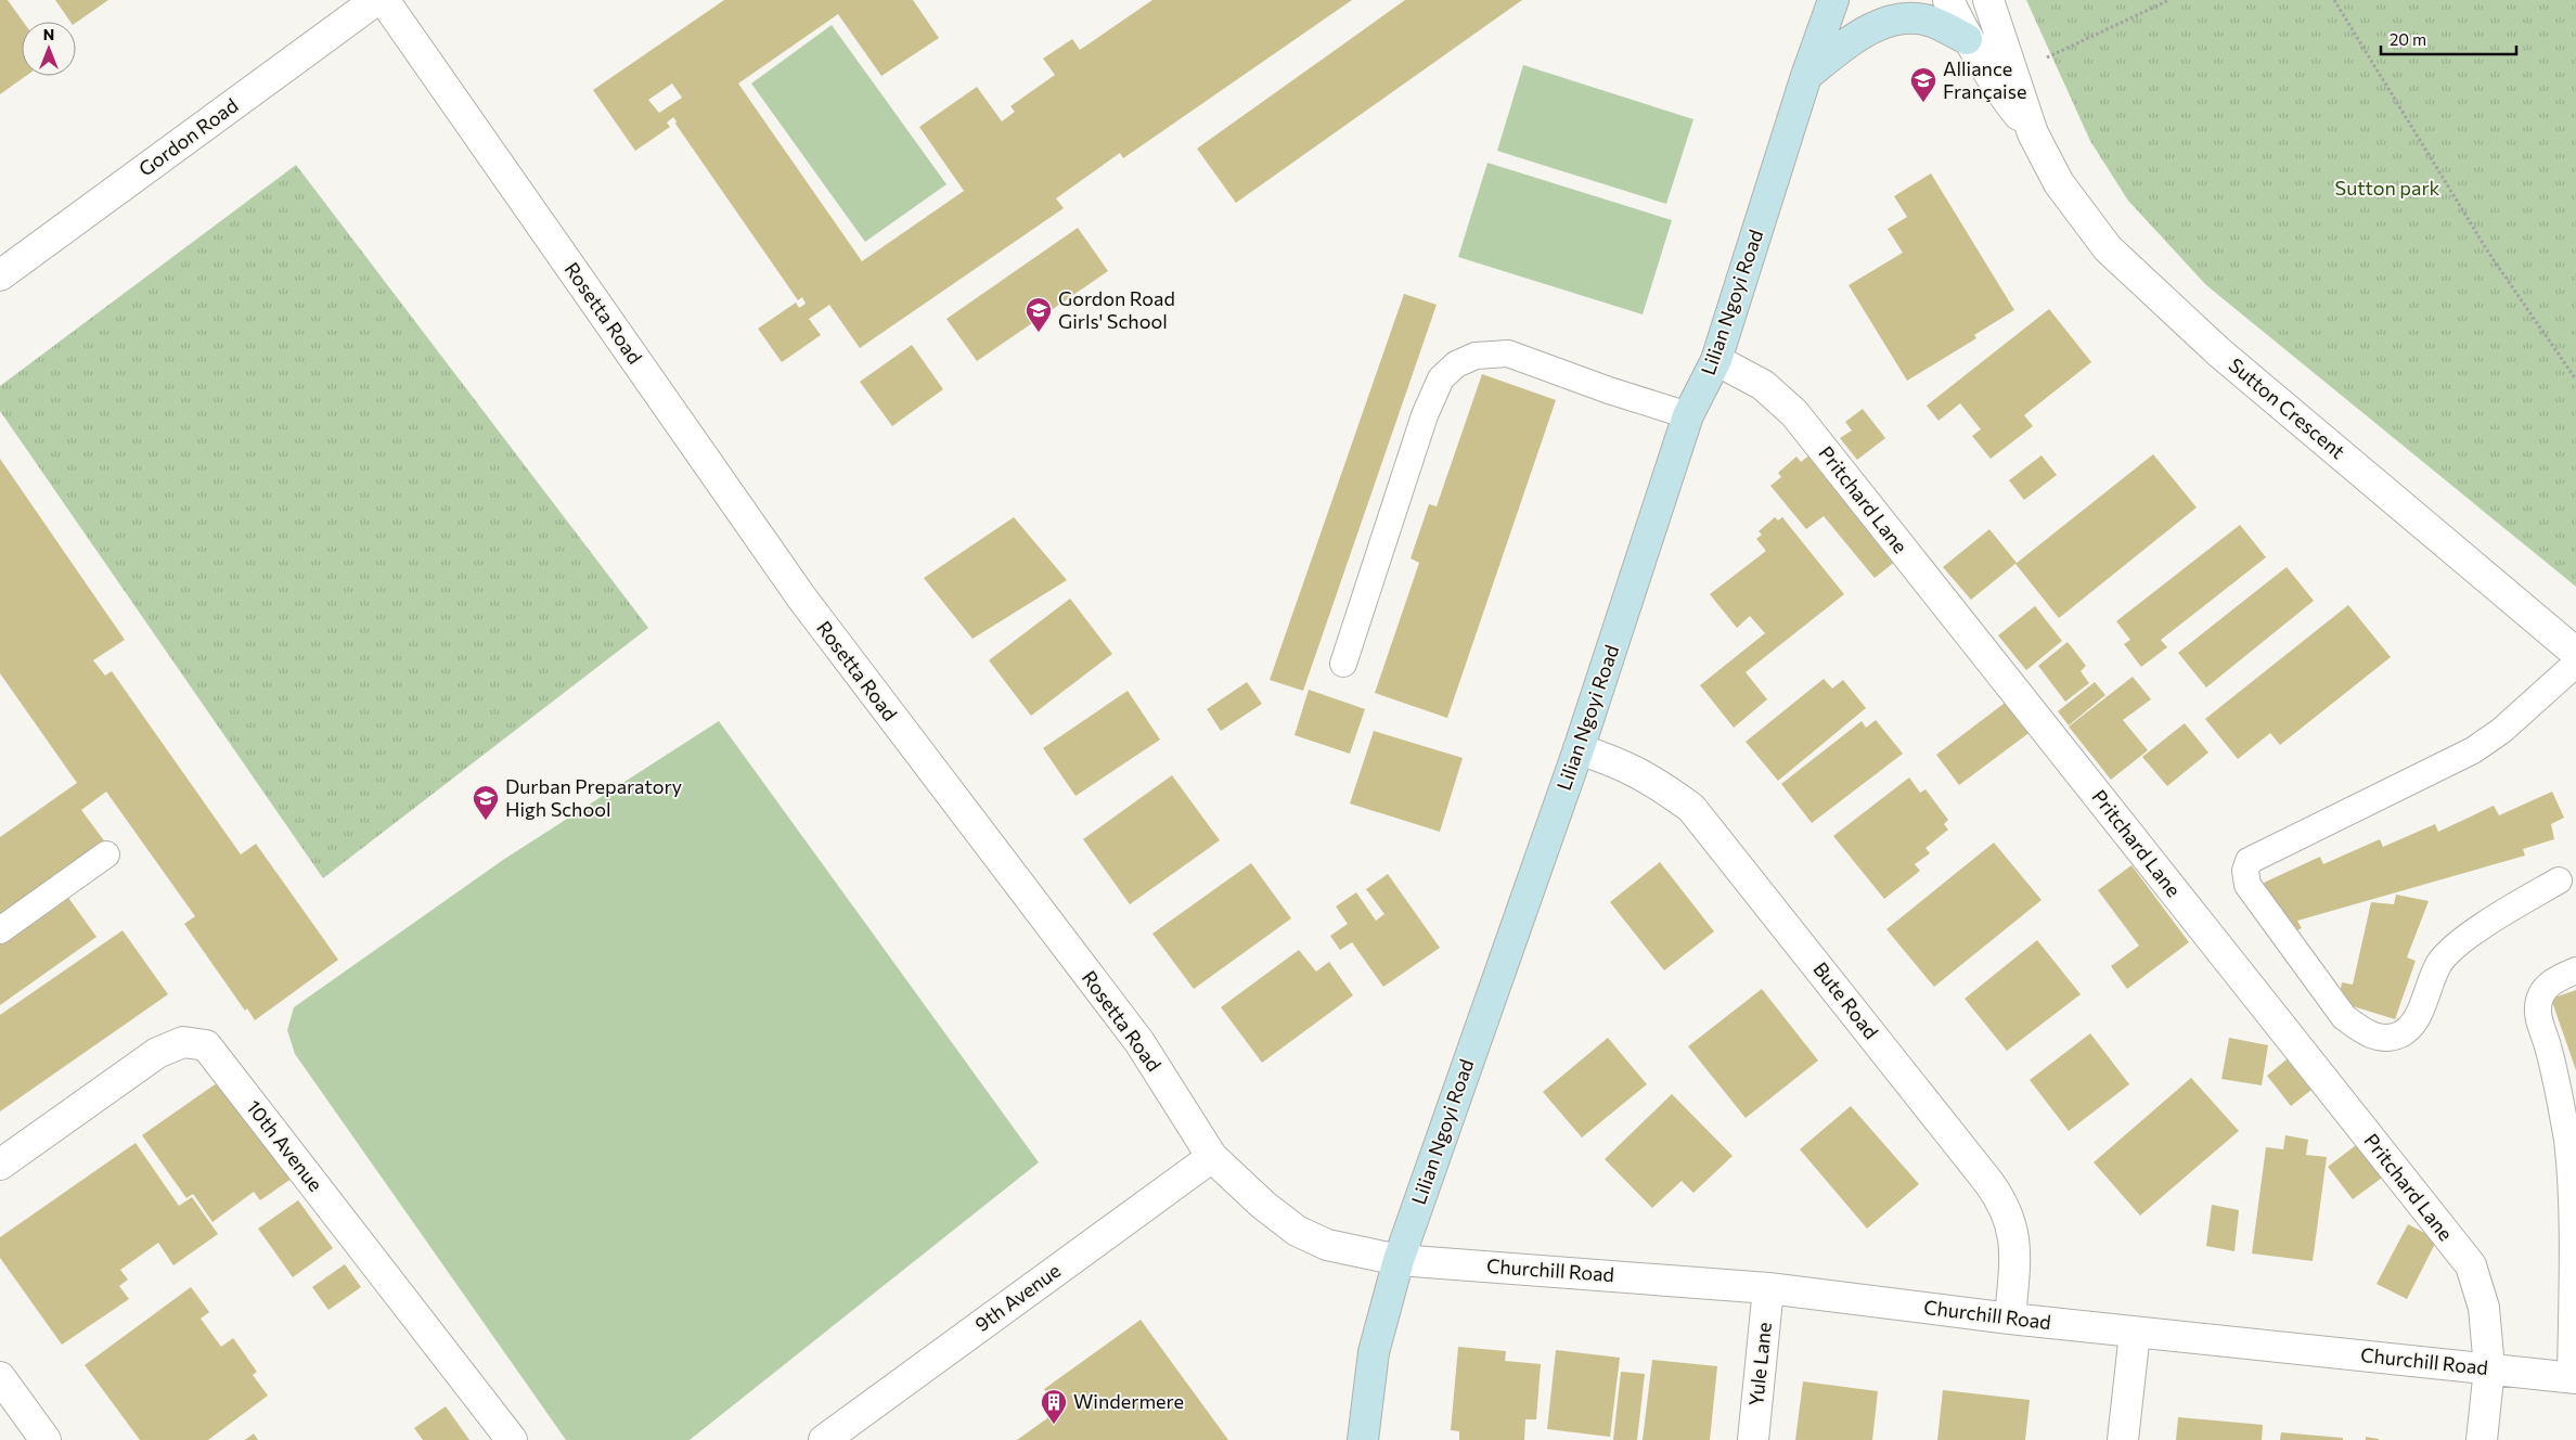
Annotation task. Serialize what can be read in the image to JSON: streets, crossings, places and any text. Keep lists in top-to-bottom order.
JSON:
{
  "streets": {
    "street": [
      "Gordon Road",
      "Lilian Ngoyi Road",
      "Rosetta Road",
      "Sutton Crescent",
      "Pritchard Lane",
      "Bute Road",
      "10th Avenue",
      "Churchill Road",
      "9th Avenue",
      "Yule Lane"
    ]
  },
  "crossings": [
    ["Lilian Ngoyi Road", "Rosetta Road"],
    ["Lilian Ngoyi Road", "Pritchard Lane"],
    ["Lilian Ngoyi Road", "Bute Road"],
    ["Lilian Ngoyi Road", "Churchill Road"],
    ["Rosetta Road", "Churchill Road"],
    ["Rosetta Road", "9th Avenue"],
    ["Pritchard Lane", "Churchill Road"],
    ["Bute Road", "Churchill Road"],
    ["Churchill Road", "Yule Lane"]
  ],
  "parks": ["Sutton park"],
  "places": {
    "school or university": ["Alliance Française", "Gordon Road Girls' School", "Durban Preparatory High School"],
    "building": ["Windermere"]
  },
  "scale_bar": "20 m",
  "north": "top"
}
